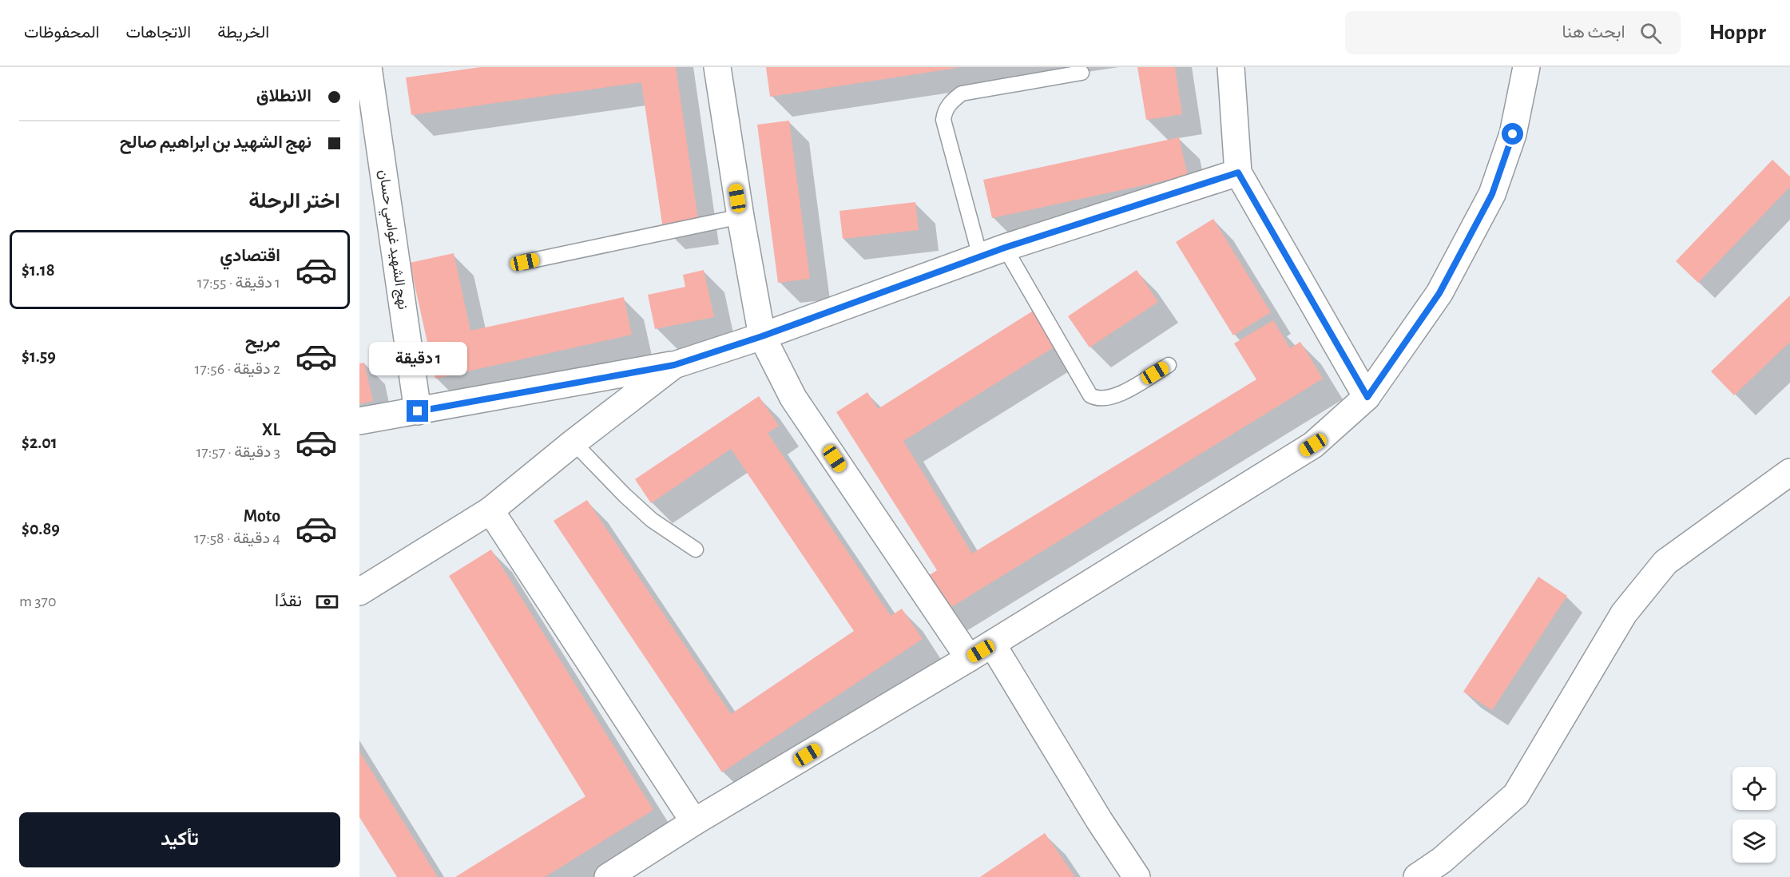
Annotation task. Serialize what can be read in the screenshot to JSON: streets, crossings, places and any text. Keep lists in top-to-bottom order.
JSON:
{
  "streets": {
    "street": ["نهج الشهيد غواسي حسان"]
  },
  "page": {
    "header": "Hoppr",
    "search": "ابحث هنا",
    "nav": ["الخريطة", "الاتجاهات", "المحفوظات"],
    "banner": ["الانطلاق", "نهج الشهيد بن ابراهيم صالح"],
    "heading": "اختر الرحلة",
    "list": [
      {
        "name": "اقتصادي",
        "note": "1 دقيقة · 17:55",
        "value": "$1.18"
      },
      {
        "name": "مريح",
        "note": "2 دقيقة · 17:56",
        "value": "$1.59"
      },
      {
        "name": "XL",
        "note": "3 دقيقة · 17:57",
        "value": "$2.01"
      },
      {
        "name": "Moto",
        "note": "4 دقيقة · 17:58",
        "value": "$0.89"
      }
    ],
    "bubble": "1 دقيقة",
    "pay": ["نقدًا", "370 m"],
    "buttons": "تأكيد"
  }
}
